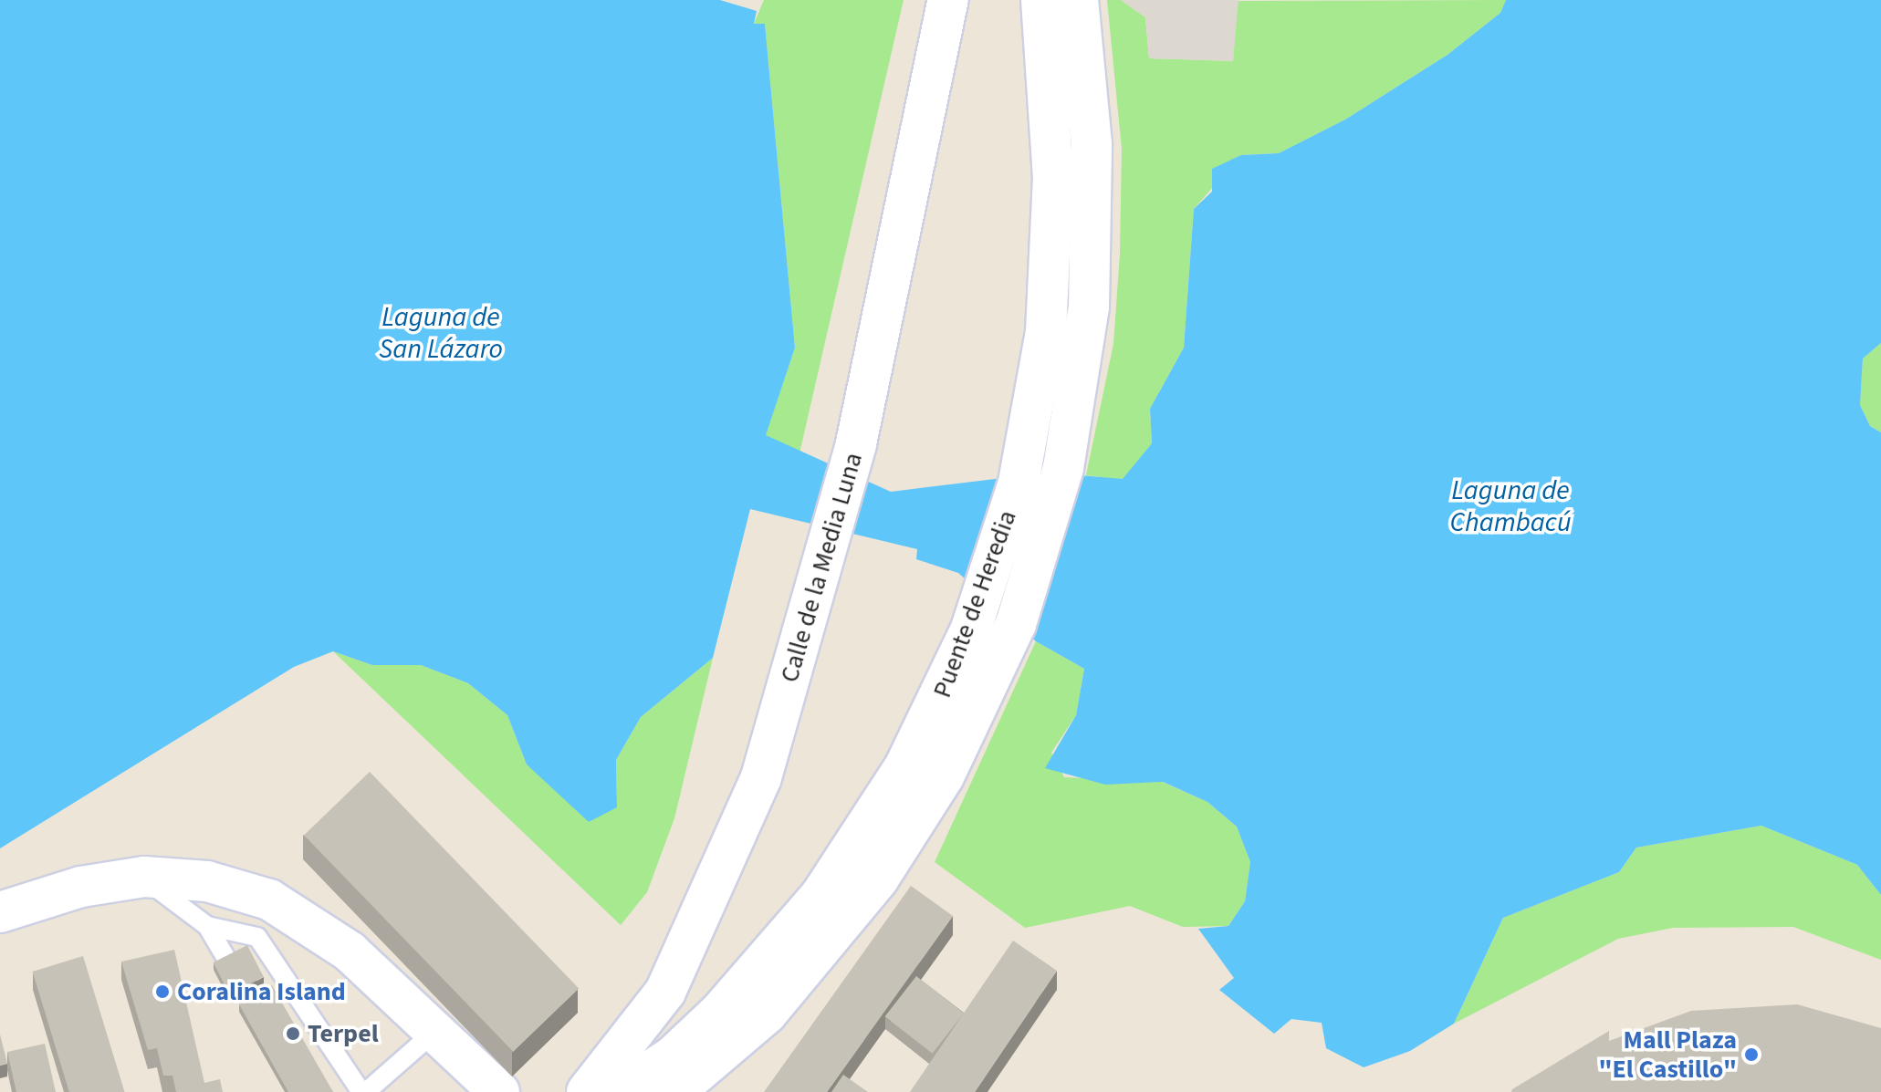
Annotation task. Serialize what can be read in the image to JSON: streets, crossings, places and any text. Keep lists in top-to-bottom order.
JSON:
{
  "streets": {
    "main road": ["Calle de la Media Luna", "Puente de Heredia"]
  },
  "water": ["Laguna de San Lázaro", "Laguna de Chambacú"],
  "places": ["Coralina Island", "Terpel", "Mall Plaza \"El Castillo\""]
}
